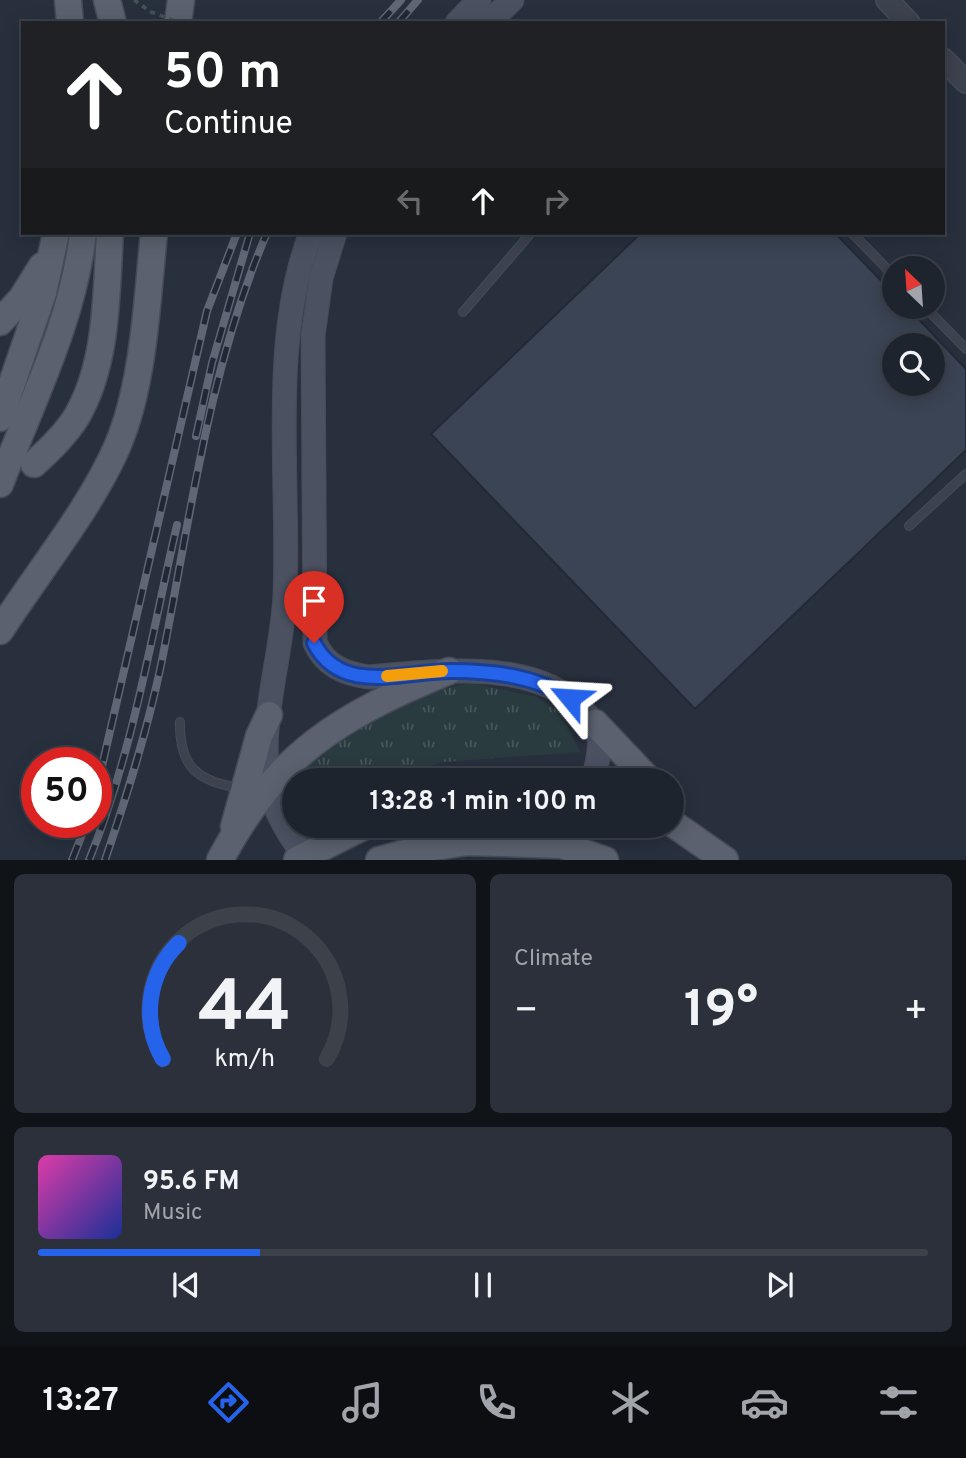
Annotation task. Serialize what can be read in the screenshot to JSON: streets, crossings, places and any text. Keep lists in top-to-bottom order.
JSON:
{
  "north": "top left",
  "page": {
    "turn": ["50 m", "Continue"],
    "limit": "50",
    "trip": "13:28 · 1 min · 100 m",
    "tile": "Climate",
    "heat": ["−", "19°", "+"],
    "song": ["95.6 FM", "Music"],
    "tabs": "13:27",
    "gauge": ["44", "km/h"]
  }
}
